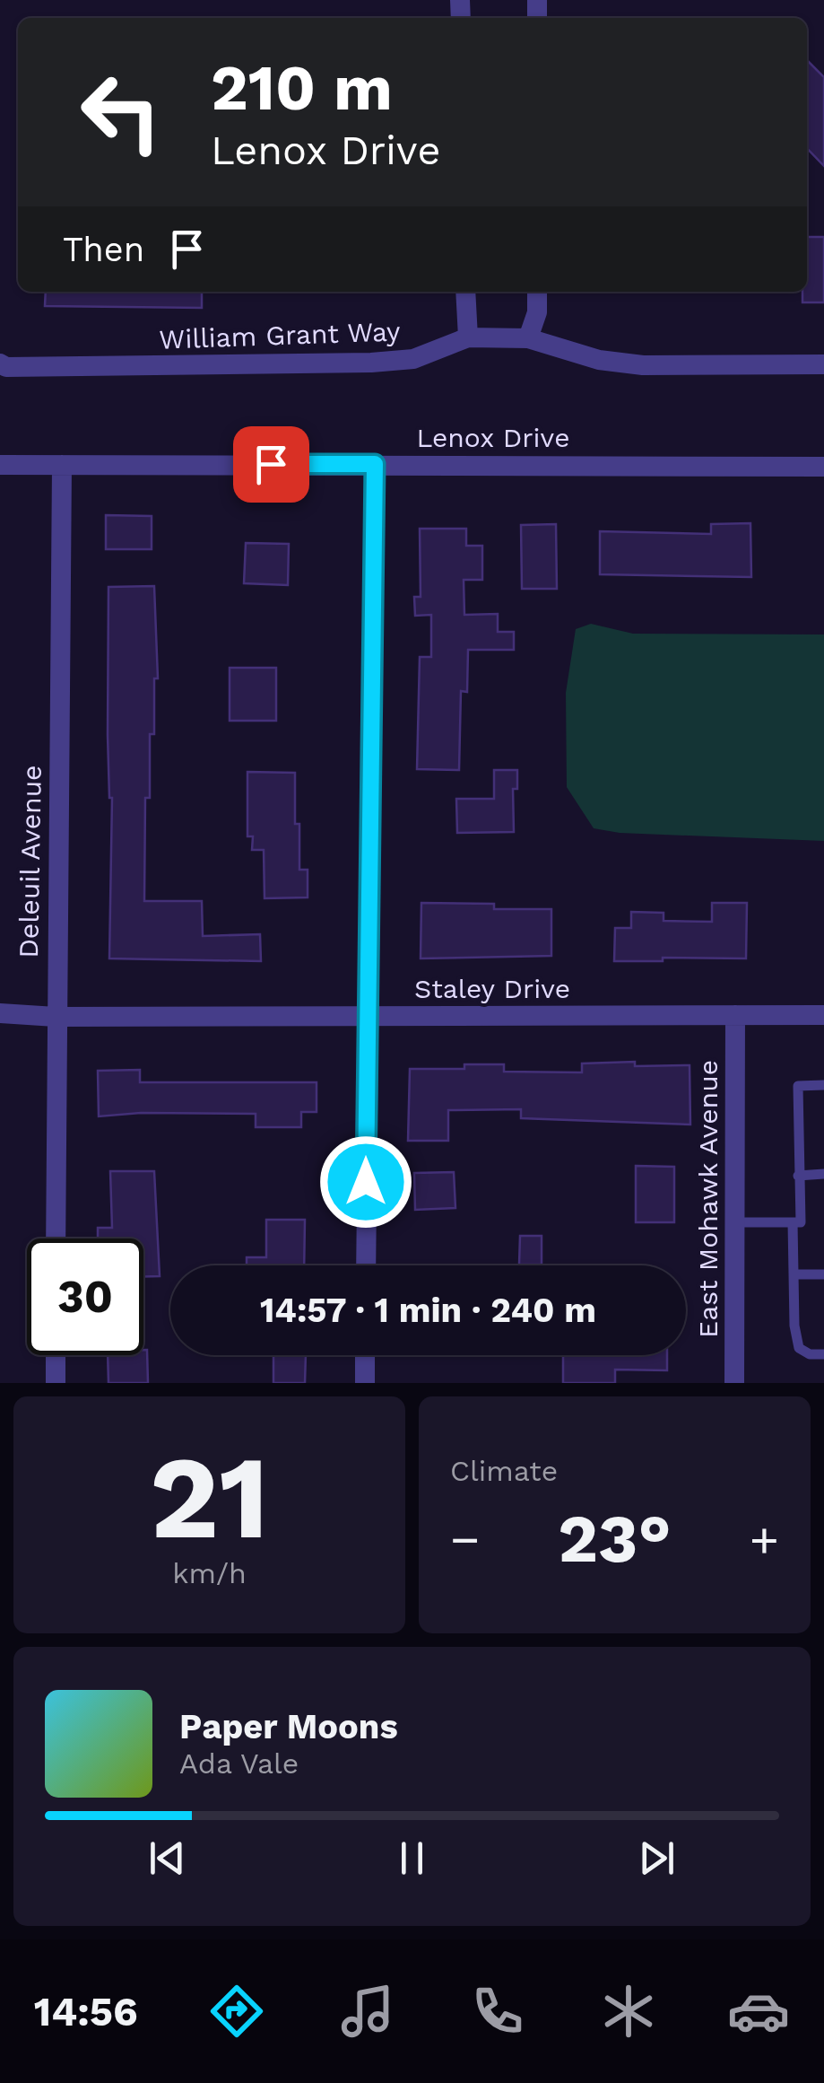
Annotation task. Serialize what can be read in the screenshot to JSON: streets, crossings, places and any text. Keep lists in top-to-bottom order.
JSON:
{
  "streets": {
    "street": [
      "William Grant Way",
      "Lenox Drive",
      "Deleuil Avenue",
      "Staley Drive",
      "East Mohawk Avenue"
    ]
  },
  "crossings": [
    ["Lenox Drive", "Deleuil Avenue"],
    ["Deleuil Avenue", "Staley Drive"],
    ["Staley Drive", "East Mohawk Avenue"]
  ],
  "page": {
    "turn": ["210 m", "Lenox Drive"],
    "then": "Then",
    "limit": "30",
    "trip": "14:57 · 1 min · 240 m",
    "tile": [
      ["21", "km/h"],
      "Climate"
    ],
    "heat": ["−", "23°", "+"],
    "song": ["Paper Moons", "Ada Vale"],
    "tabs": "14:56"
  }
}
